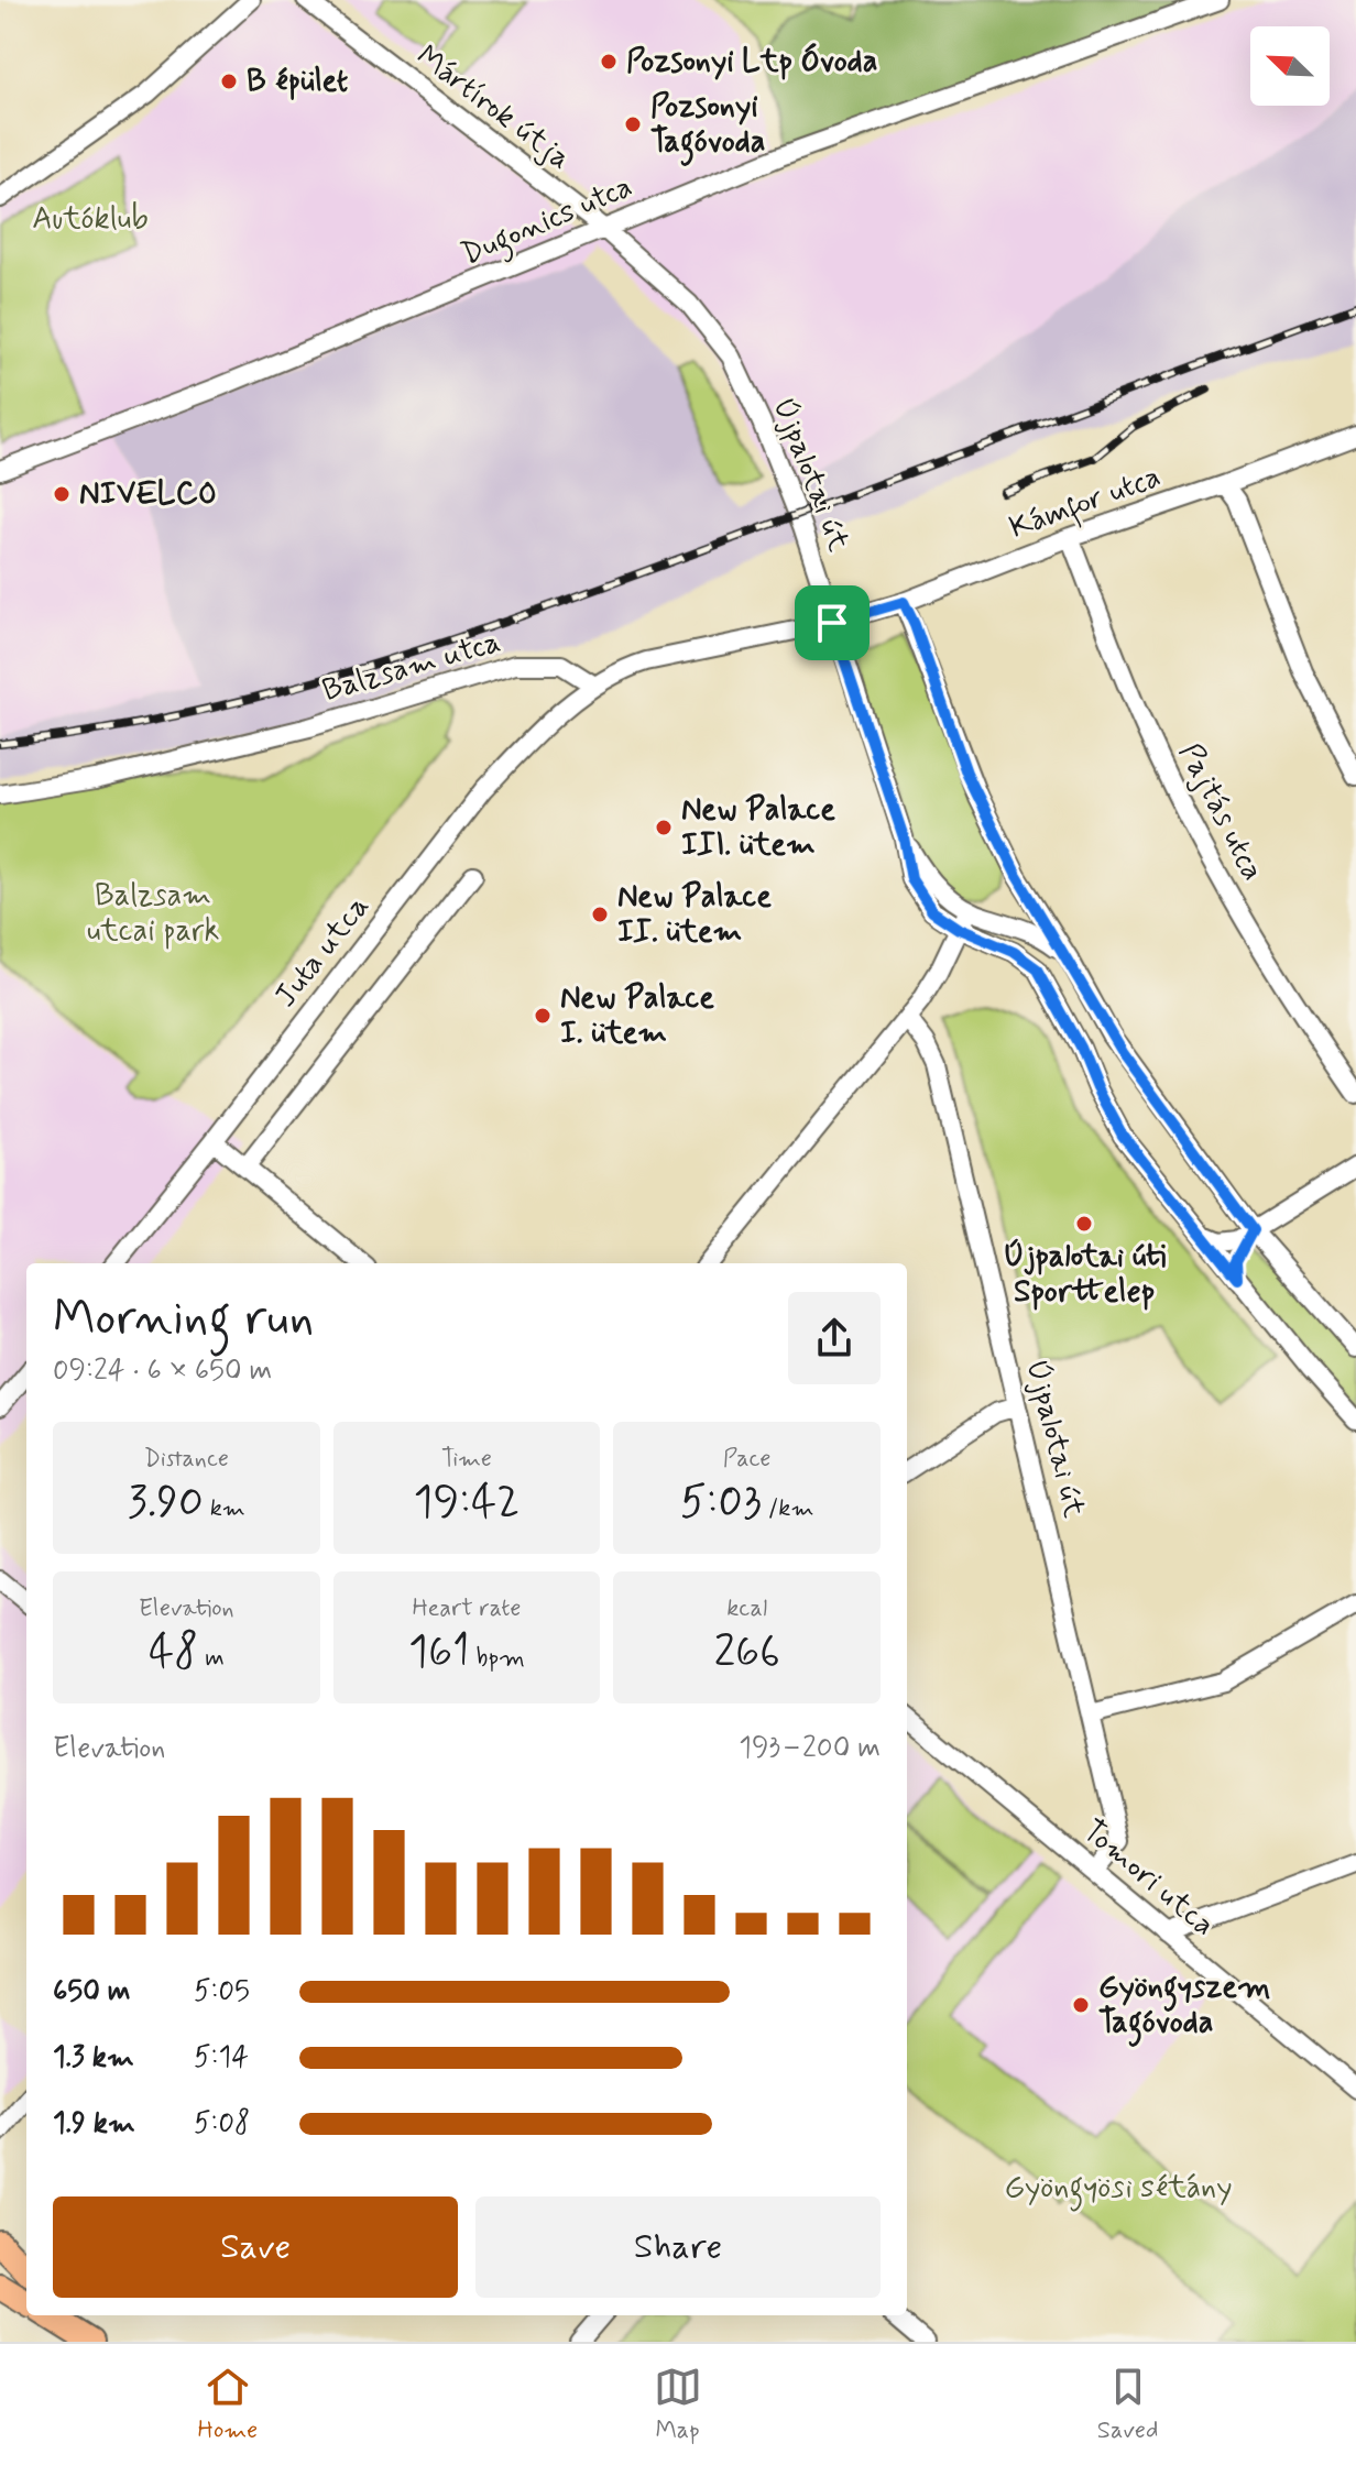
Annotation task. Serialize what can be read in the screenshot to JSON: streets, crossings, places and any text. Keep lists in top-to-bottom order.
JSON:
{
  "streets": {
    "street": [
      "Mártírok útja",
      "Dugonics utca",
      "Újpalotai út",
      "Kámfor utca",
      "Balzsam utca",
      "Pajtás utca",
      "Juta utca",
      "Tomori utca"
    ]
  },
  "crossings": [
    ["Mártírok útja", "Dugonics utca"],
    ["Mártírok útja", "Újpalotai út"],
    ["Dugonics utca", "Újpalotai út"],
    ["Újpalotai út", "Kámfor utca"],
    ["Újpalotai út", "Tomori utca"],
    ["Kámfor utca", "Pajtás utca"],
    ["Balzsam utca", "Juta utca"]
  ],
  "parks": ["Autóklub", "Balzsam utcai park", "Gyöngyösi sétány"],
  "places": [
    "Pozsonyi Ltp Óvoda",
    "B épület",
    "Pozsonyi Tagóvoda",
    "NIVELCO",
    "New Palace III. ütem",
    "New Palace II. ütem",
    "New Palace I. ütem",
    "Újpalotai úti Sporttelep",
    "Gyöngyszem Tagóvoda"
  ],
  "north": "top left",
  "page": {
    "heading": ["Morning run", "09:24 · 6 × 650 m"],
    "stats": [
      ["Distance", "3.90 km"],
      ["Time", "19:42"],
      ["Pace", "5:03 /km"],
      ["Elevation", "48 m"],
      ["Heart rate", "161 bpm"],
      ["kcal", "266"]
    ],
    "chart": ["Elevation", "193–200 m"],
    "list": [
      {
        "name": "650 m",
        "note": "5:05"
      },
      {
        "name": "1.3 km",
        "note": "5:14"
      },
      {
        "name": "1.9 km",
        "note": "5:08"
      }
    ],
    "buttons": ["Save", "Share"],
    "tabs": ["Home", "Map", "Saved"]
  }
}
